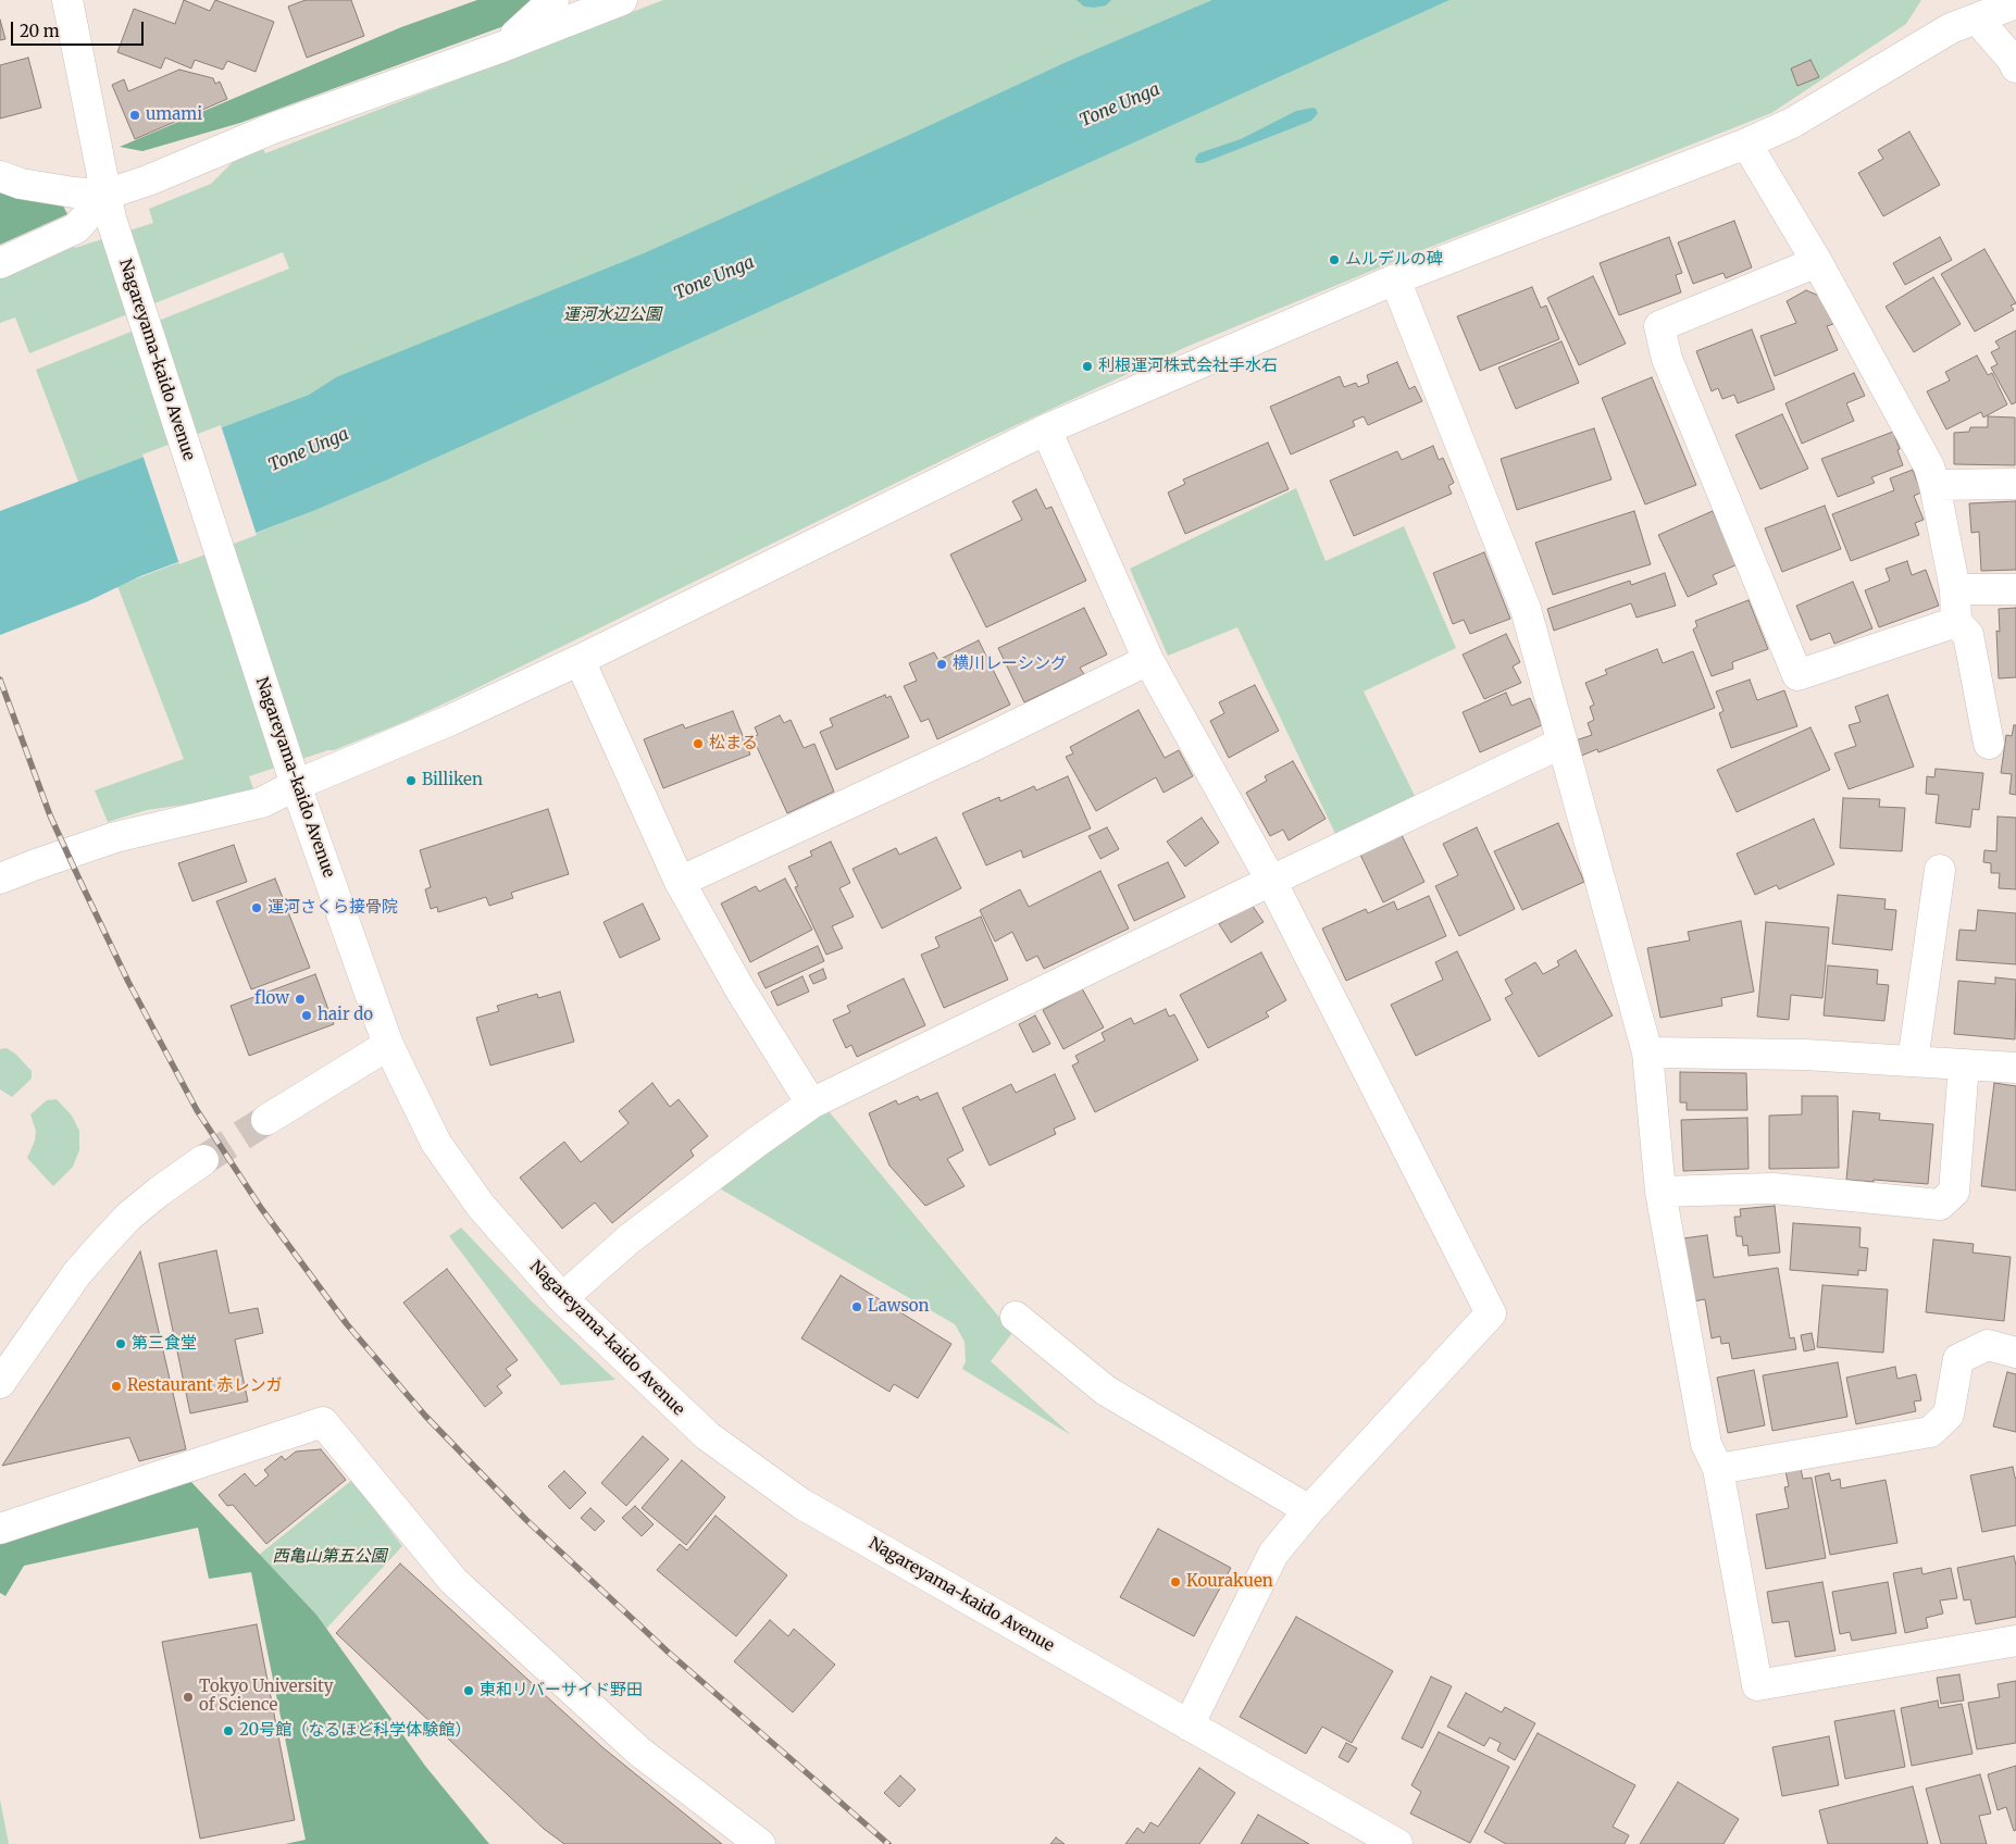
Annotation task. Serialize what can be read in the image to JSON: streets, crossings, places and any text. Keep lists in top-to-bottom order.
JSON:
{
  "streets": {
    "street": ["Nagareyama-kaido Avenue"]
  },
  "water": ["Tone Unga"],
  "parks": ["運河水辺公園", "西亀山第五公園"],
  "places": [
    "umami",
    "ムルデルの碑",
    "利根運河株式会社手水石",
    "横川レーシング",
    "松まる",
    "Billiken",
    "運河さくら接骨院",
    "flow",
    "hair do",
    "Lawson",
    "第三食堂",
    "Restaurant 赤レンガ",
    "Kourakuen",
    "東和リバーサイド野田",
    "Tokyo University of Science",
    "20号館（なるほど科学体験館）"
  ],
  "scale_bar": "20 m"
}
